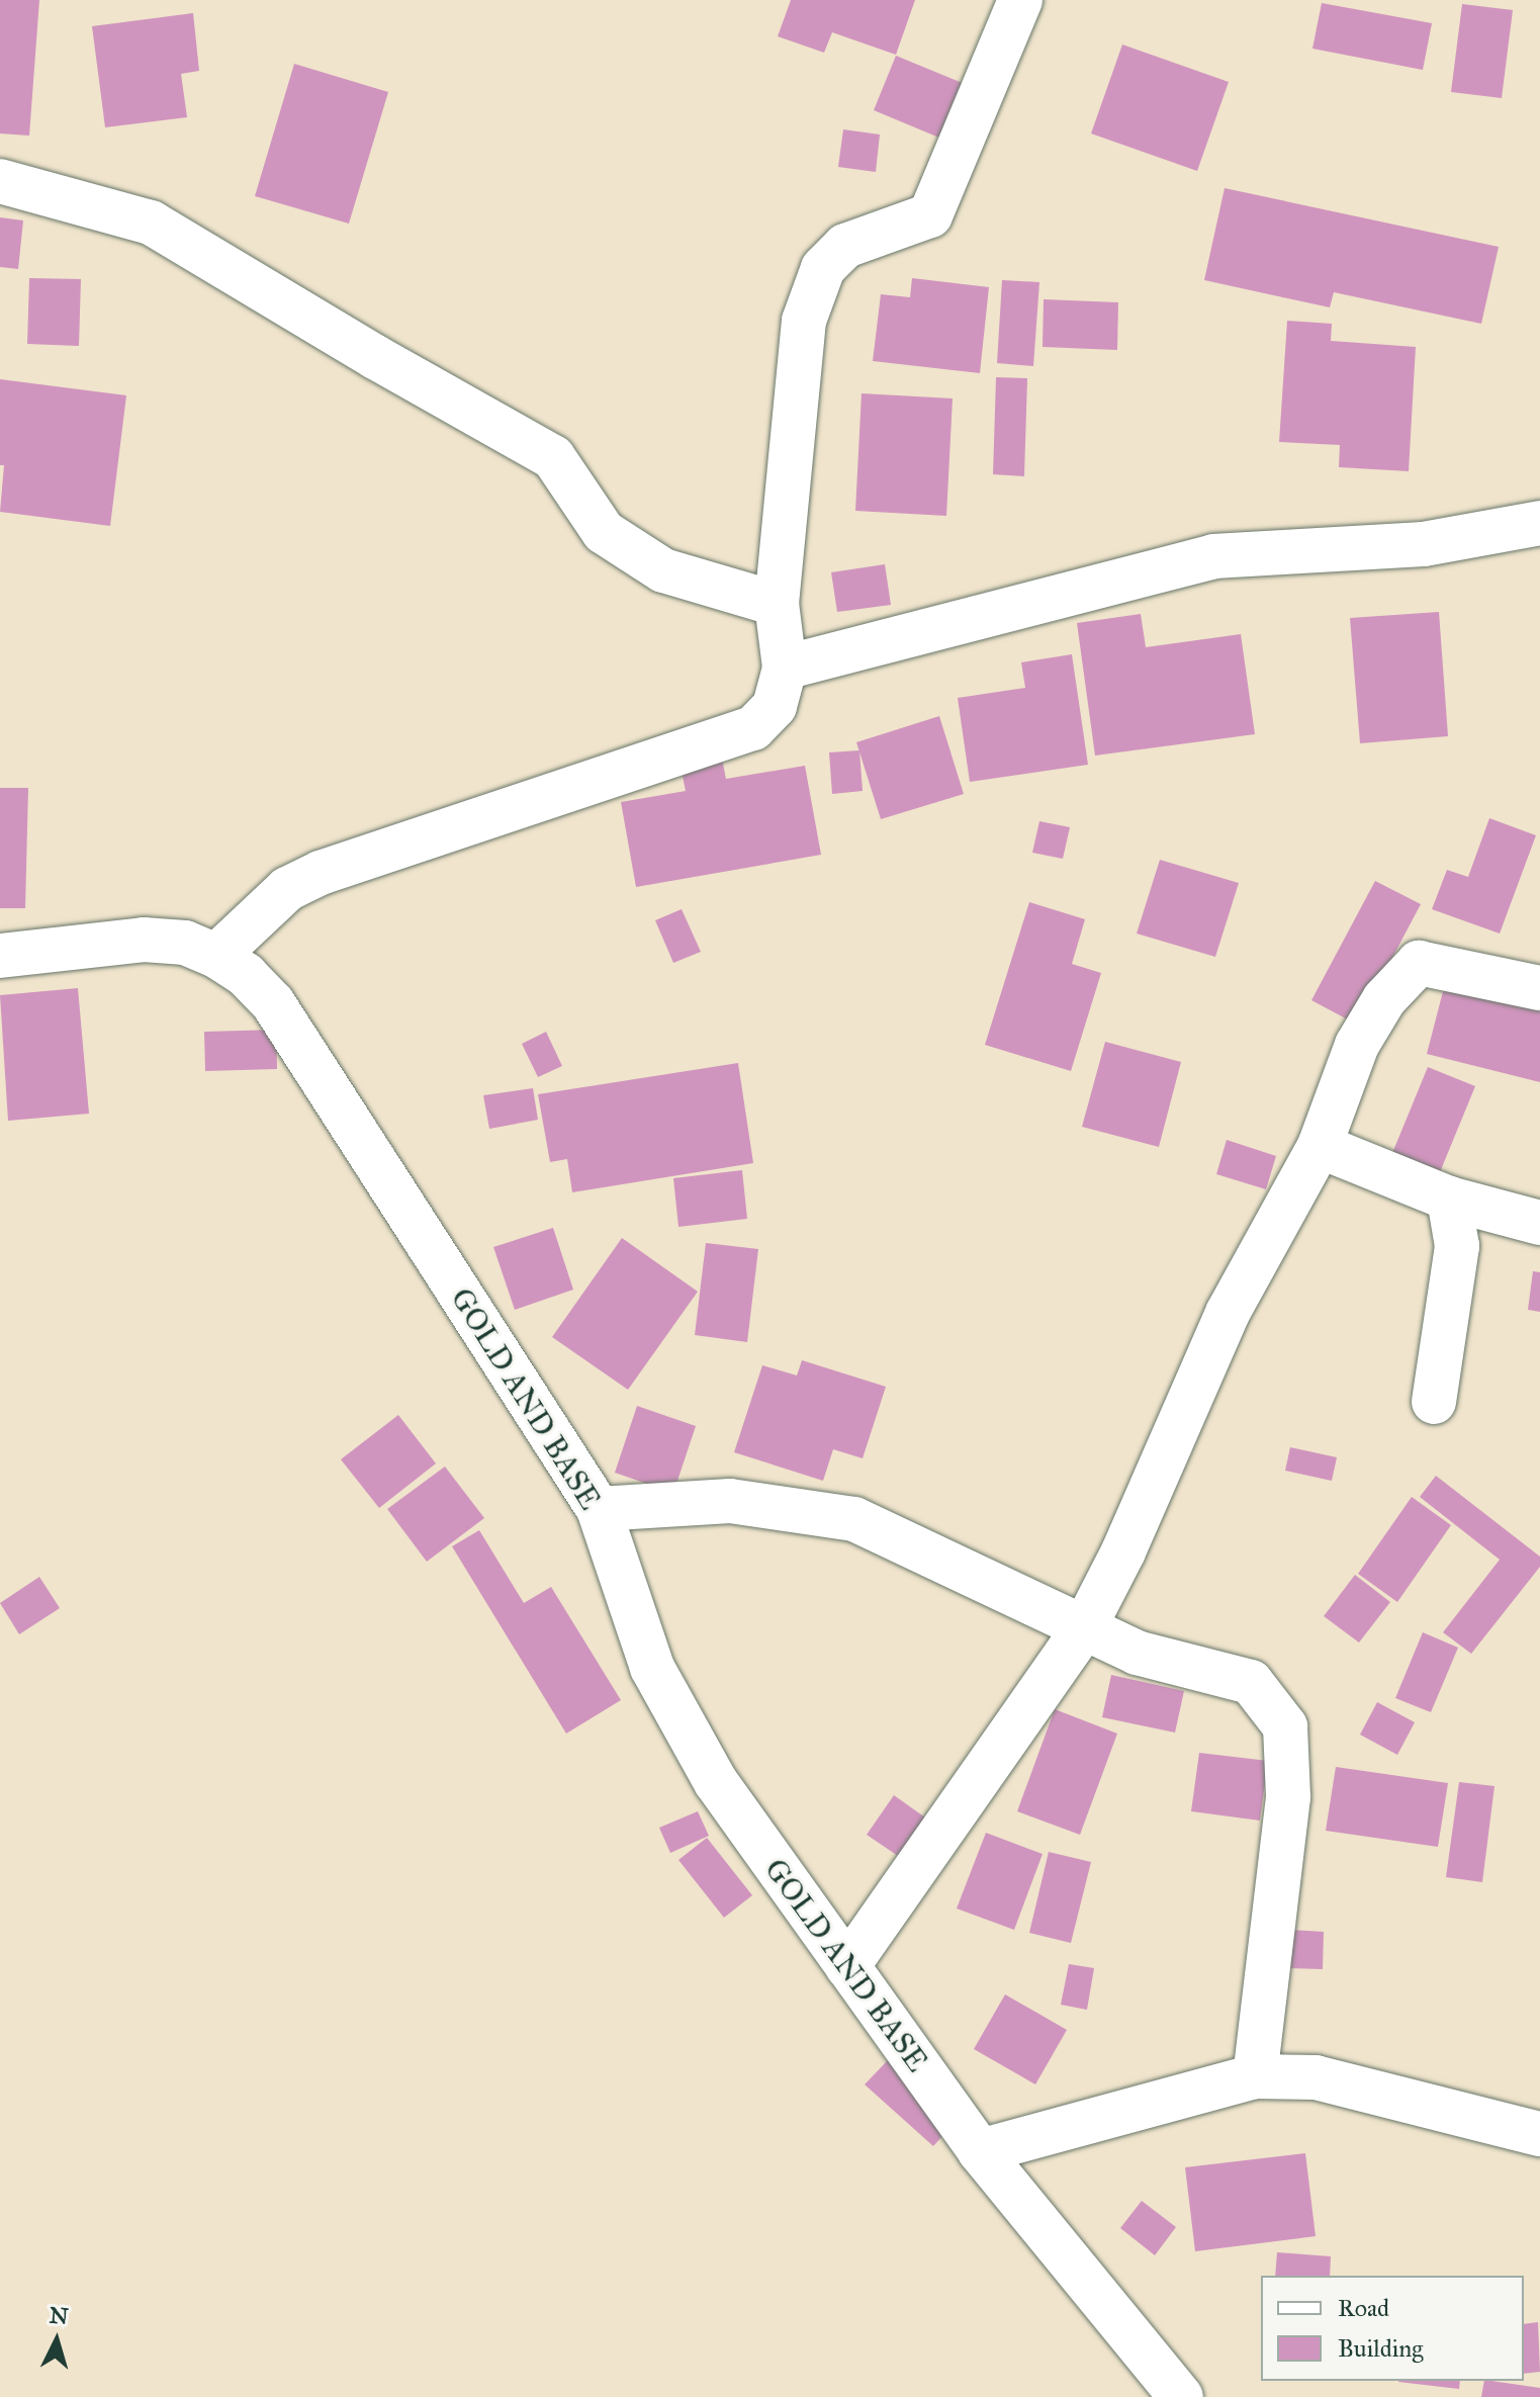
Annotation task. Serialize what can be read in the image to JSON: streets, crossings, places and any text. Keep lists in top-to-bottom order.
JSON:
{
  "streets": {
    "street": ["GOLD AND BASE"]
  },
  "legend": ["Road", "Building"],
  "north": "top"
}
